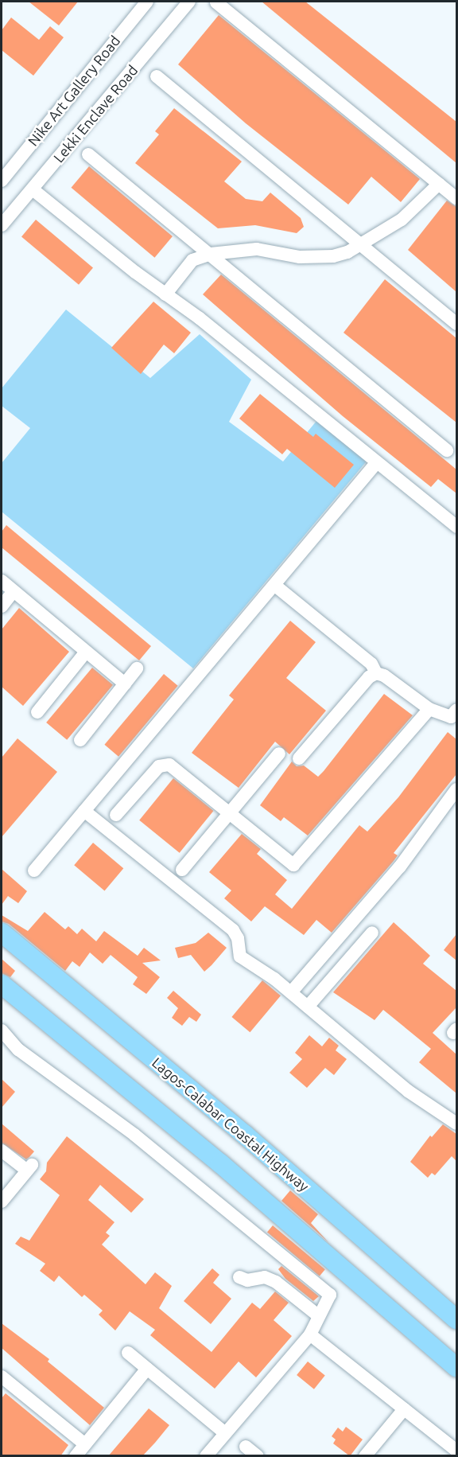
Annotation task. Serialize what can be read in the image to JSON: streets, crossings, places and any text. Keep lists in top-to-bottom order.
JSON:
{
  "streets": {
    "highway": ["Lagos-Calabar Coastal Highway"],
    "street": ["Nike Art Gallery Road", "Lekki Enclave Road"]
  }
}
